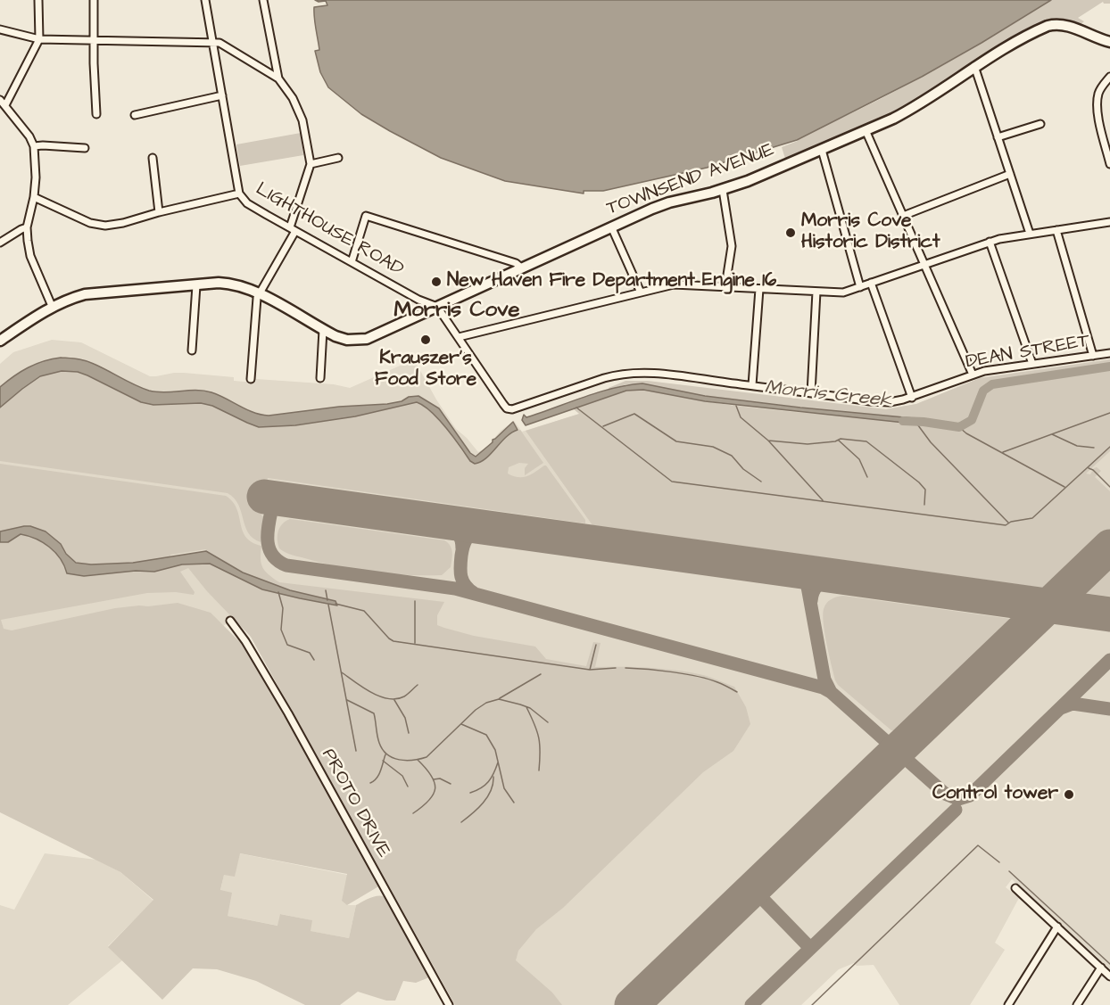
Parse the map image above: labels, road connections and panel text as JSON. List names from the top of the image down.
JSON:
{
  "streets": {
    "main road": ["TOWNSEND AVENUE"],
    "street": ["LIGHTHOUSE ROAD", "DEAN STREET", "PROTO DRIVE"]
  },
  "crossings": [
    ["TOWNSEND AVENUE", "LIGHTHOUSE ROAD"]
  ],
  "districts": ["Morris Cove"],
  "water": ["Morris Creek"],
  "places": [
    "Morris Cove Historic District",
    "New Haven Fire Department Engine 16",
    "Krauszer's Food Store",
    "Control tower"
  ]
}
